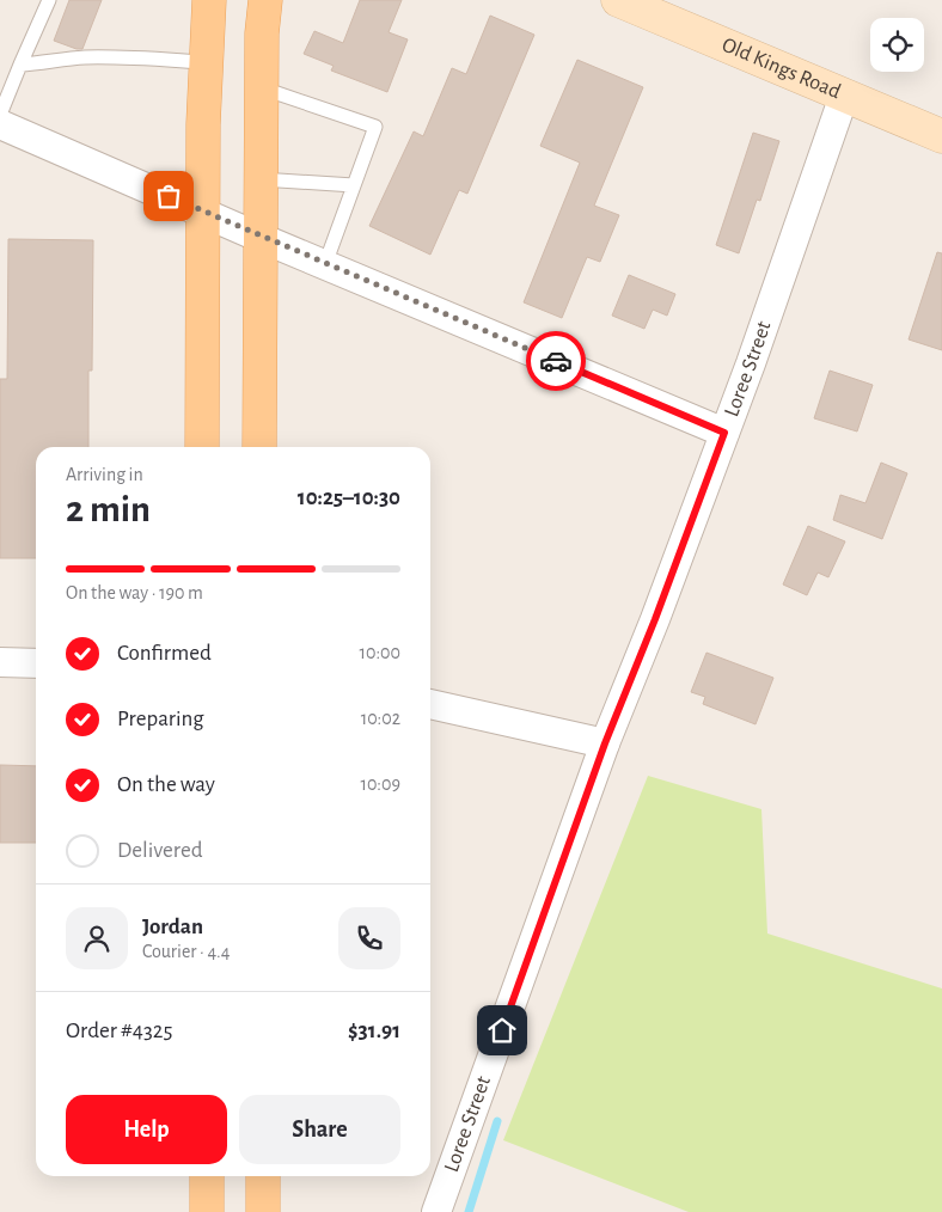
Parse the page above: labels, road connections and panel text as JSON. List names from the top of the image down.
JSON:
{
  "streets": {
    "street": ["Old Kings Road", "Loree Street"]
  },
  "crossings": [
    ["Old Kings Road", "Loree Street"]
  ],
  "page": {
    "heading": ["2 min", "Arriving in", "10:25–10:30"],
    "panel": [
      "Jordan",
      "Courier · 4.4",
      "Order #4325",
      "$31.91"
    ],
    "bar": "On the way · 190 m",
    "list": [
      ["Confirmed", "10:00"],
      ["Preparing", "10:02"],
      ["On the way", "10:09"],
      "Delivered"
    ],
    "buttons": ["Help", "Share"]
  }
}
